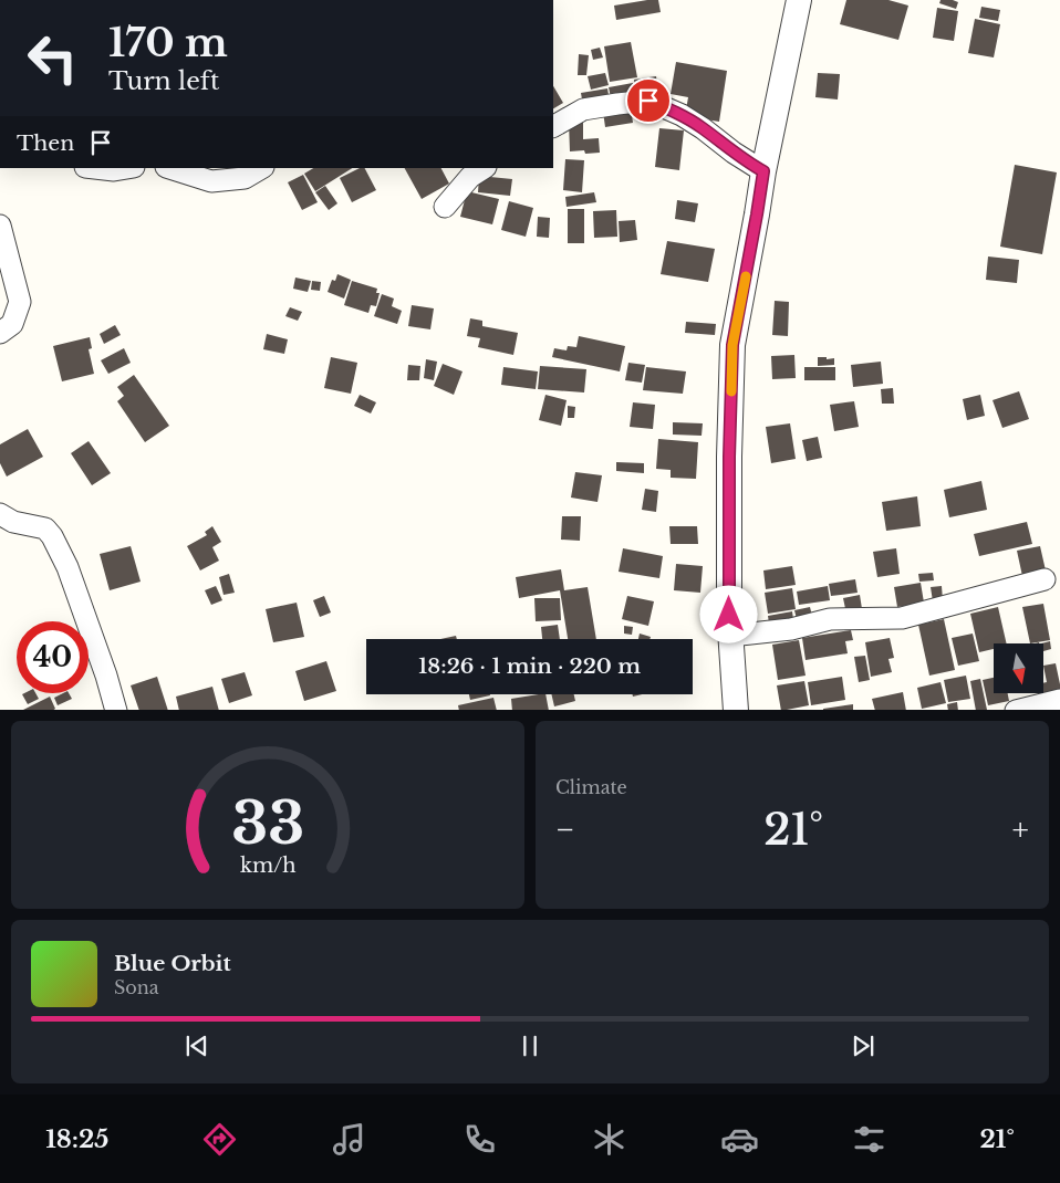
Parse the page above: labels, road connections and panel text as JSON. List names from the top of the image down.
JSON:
{
  "north": "bottom",
  "page": {
    "turn": ["170 m", "Turn left"],
    "then": "Then",
    "limit": "40",
    "trip": "18:26 · 1 min · 220 m",
    "tile": "Climate",
    "heat": ["−", "21°", "+"],
    "song": ["Blue Orbit", "Sona"],
    "tabs": ["18:25", "21°"],
    "gauge": ["33", "km/h"]
  }
}
